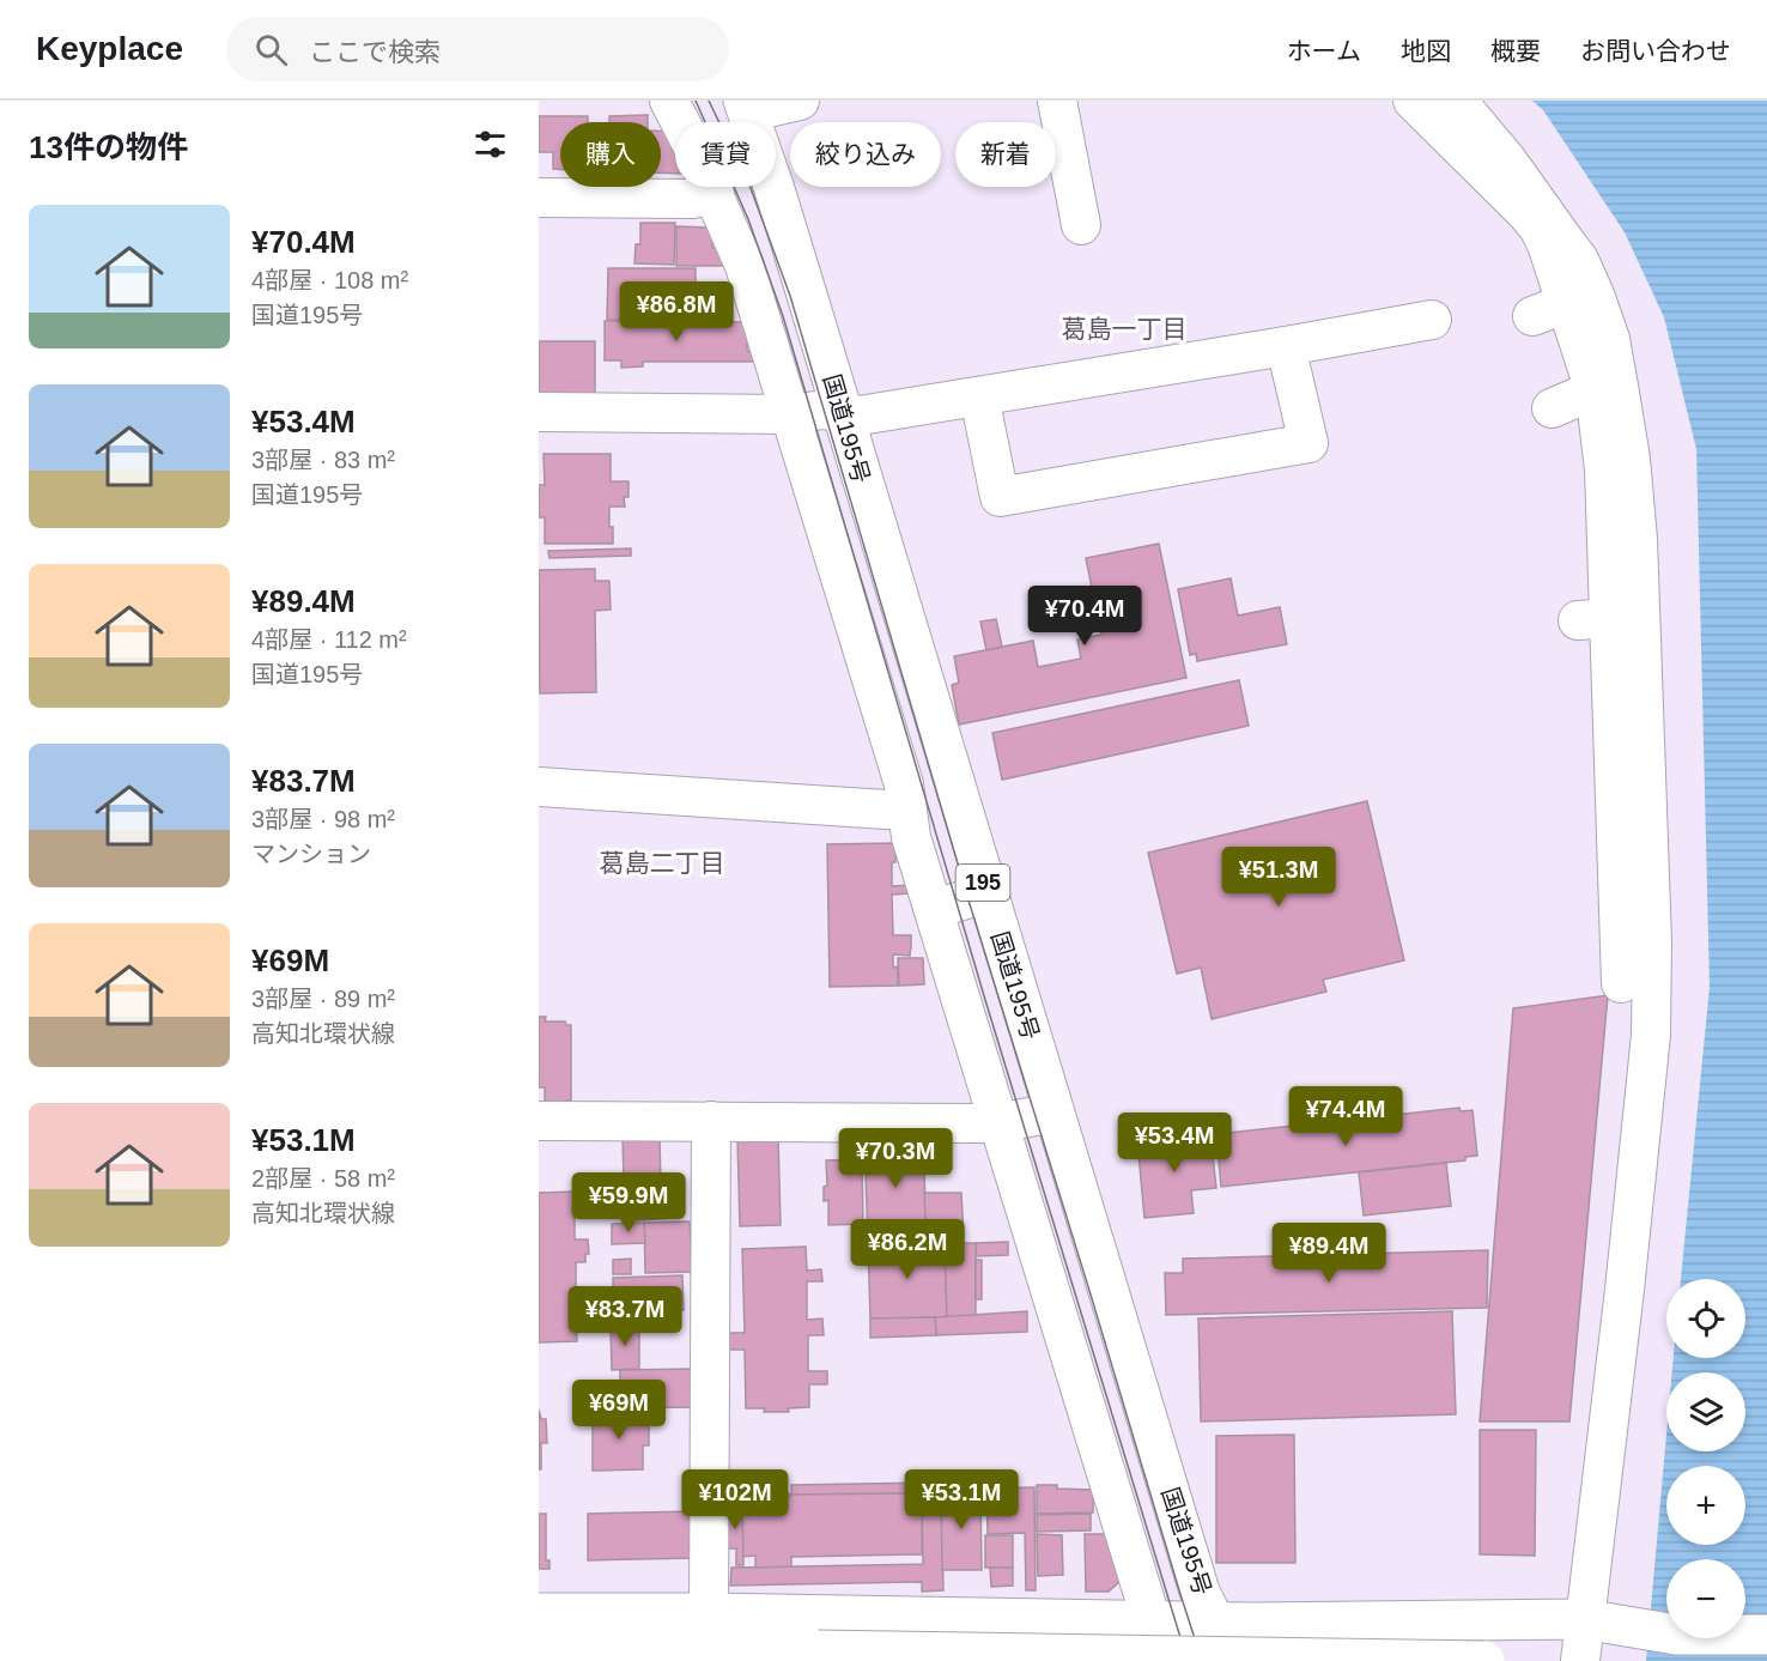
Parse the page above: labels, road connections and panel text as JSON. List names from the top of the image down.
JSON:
{
  "streets": {
    "main road": ["国道195号", "195"]
  },
  "districts": ["葛島一丁目", "葛島二丁目"],
  "page": {
    "header": "Keyplace",
    "search": "ここで検索",
    "nav": [
      "ホーム",
      "地図",
      "概要",
      "お問い合わせ"
    ],
    "heading": "13件の物件",
    "chip": [
      "購入",
      "賃貸",
      "絞り込み",
      "新着"
    ],
    "list": [
      {
        "name": "¥70.4M",
        "note": "4部屋 · 108 m² · 国道195号"
      },
      {
        "name": "¥53.4M",
        "note": "3部屋 · 83 m² · 国道195号"
      },
      {
        "name": "¥89.4M",
        "note": "4部屋 · 112 m² · 国道195号"
      },
      {
        "name": "¥83.7M",
        "note": "3部屋 · 98 m² · マンション"
      },
      {
        "name": "¥69M",
        "note": "3部屋 · 89 m² · 高知北環状線"
      },
      {
        "name": "¥53.1M",
        "note": "2部屋 · 58 m² · 高知北環状線"
      }
    ],
    "price": [
      "¥86.8M",
      "¥70.4M",
      "¥51.3M",
      "¥74.4M",
      "¥53.4M",
      "¥70.3M",
      "¥59.9M",
      "¥86.2M",
      "¥89.4M",
      "¥83.7M",
      "¥69M",
      "¥102M",
      "¥53.1M"
    ],
    "map_buttons": ["+", "−"]
  }
}
